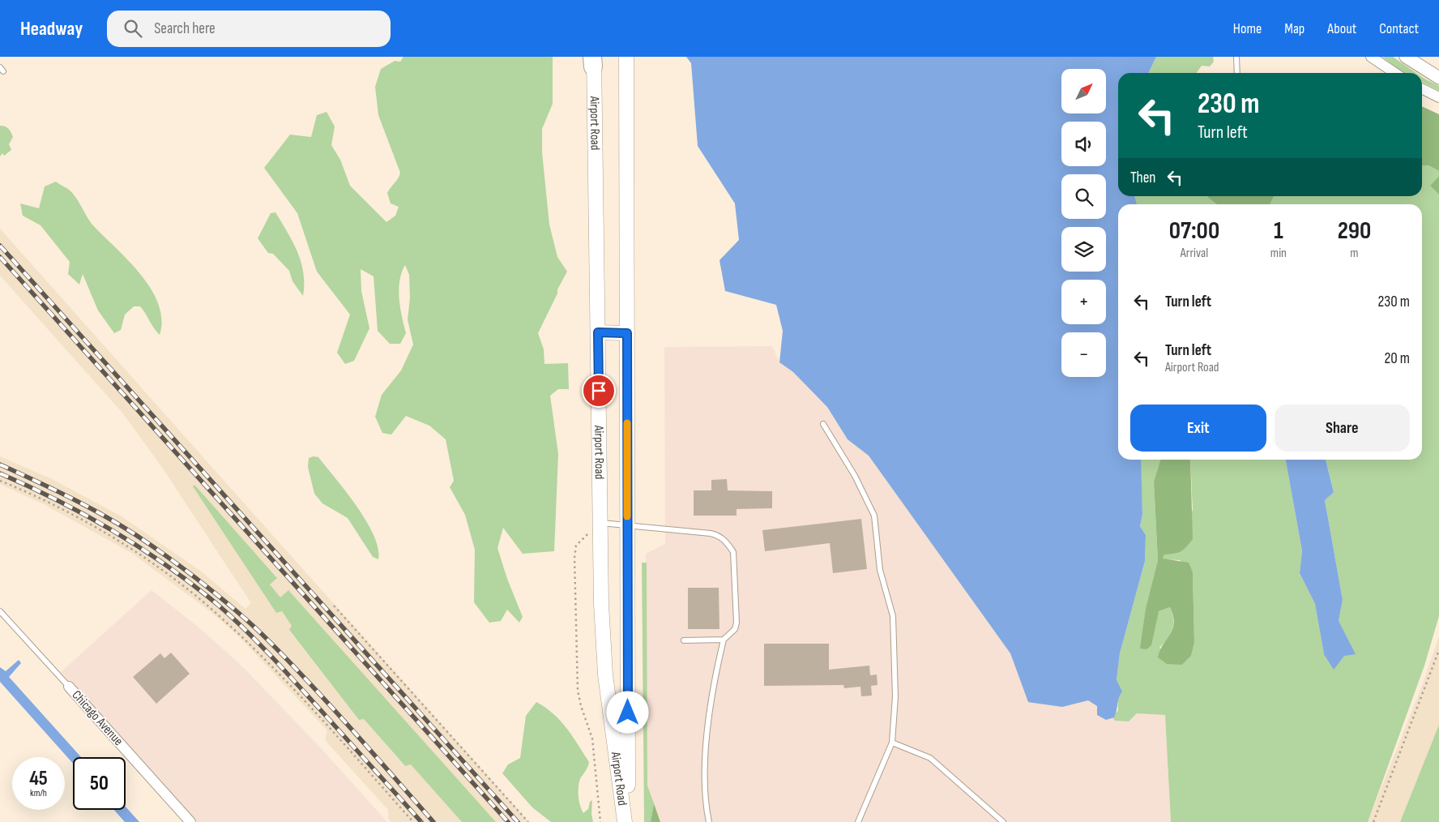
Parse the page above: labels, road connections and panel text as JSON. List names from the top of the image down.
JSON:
{
  "streets": {
    "main road": ["Airport Road"],
    "street": ["Chicago Avenue"]
  },
  "north": "top right",
  "page": {
    "header": "Headway",
    "search": "Search here",
    "nav": [
      "Home",
      "Map",
      "About",
      "Contact"
    ],
    "map_buttons": ["+", "−"],
    "turn": ["230 m", "Turn left"],
    "then": "Then",
    "eta": [
      "07:00",
      "Arrival",
      "1",
      "min",
      "290",
      "m"
    ],
    "list": [
      {
        "name": "Turn left",
        "value": "230 m"
      },
      {
        "name": "Turn left",
        "note": "Airport Road",
        "value": "20 m"
      }
    ],
    "buttons": ["Exit", "Share"],
    "speed": "45 km/h",
    "limit": "50"
  }
}
